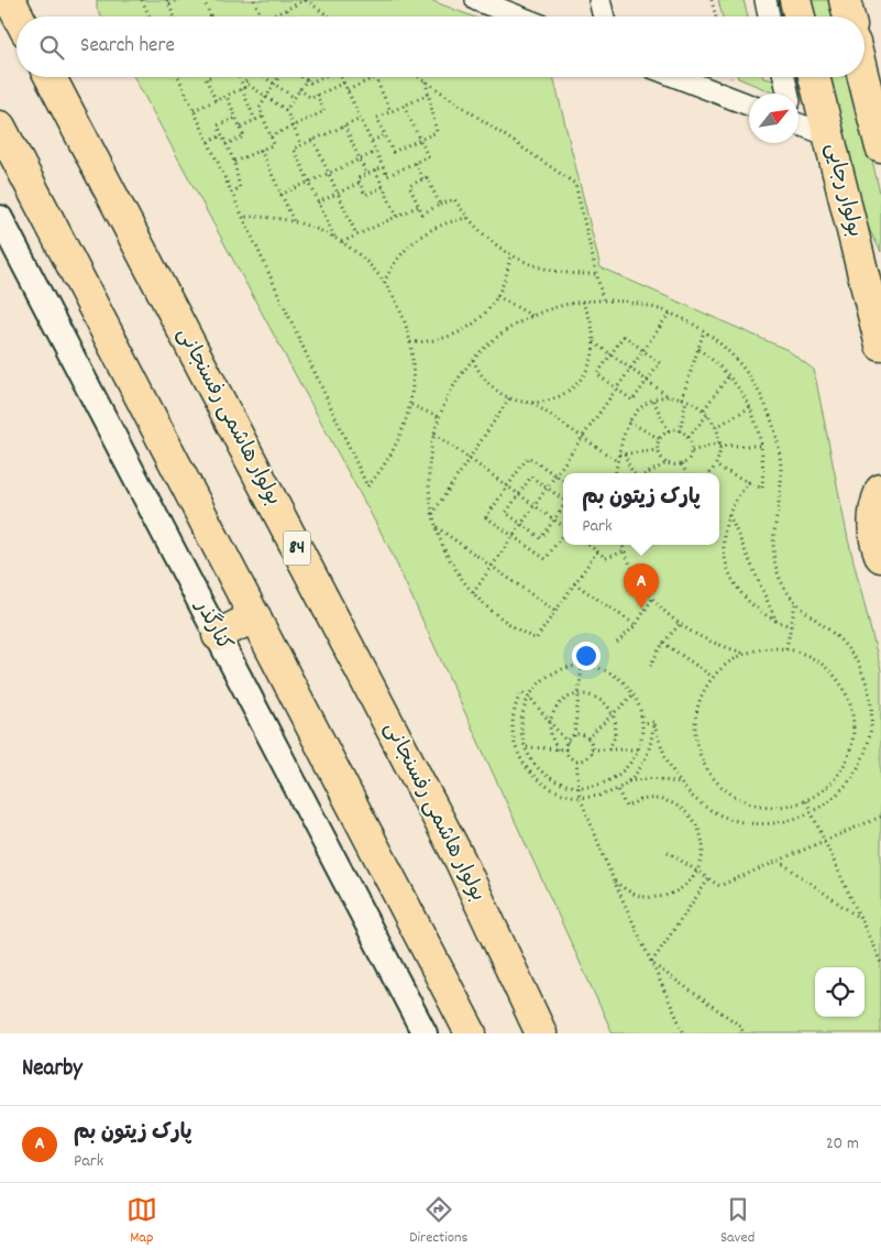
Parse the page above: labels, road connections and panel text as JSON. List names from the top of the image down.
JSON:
{
  "streets": {
    "main road": ["بولوار رجایی", "بولوار هاشمی رفسنجانی", "84"],
    "street": ["کنارگذر"]
  },
  "north": "top right",
  "page": {
    "search": "Search here",
    "popup": ["پارک زیتون بم", "Park"],
    "pins": "A",
    "heading": "Nearby",
    "list": [
      {
        "mark": "A",
        "name": "پارک زیتون بم",
        "note": "Park",
        "value": "20 m"
      }
    ],
    "nav": ["Map", "Directions", "Saved"]
  }
}
